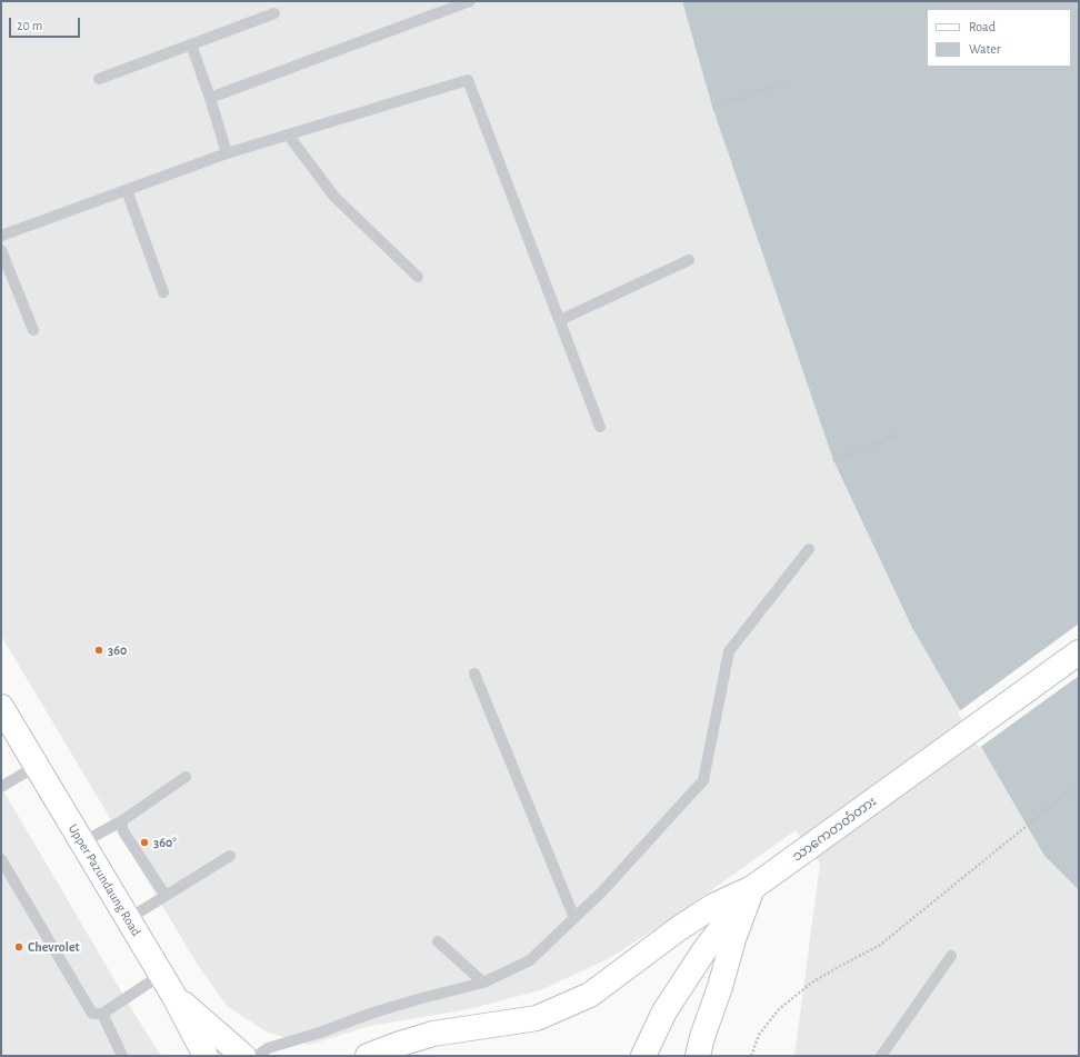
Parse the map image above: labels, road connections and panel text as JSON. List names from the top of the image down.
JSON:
{
  "streets": {
    "main road": ["သာကေတတံတား", "Upper Pazundaung Road"]
  },
  "places": ["360", "360°", "Chevrolet"],
  "legend": ["Road", "Water"],
  "scale_bar": "20 m"
}
